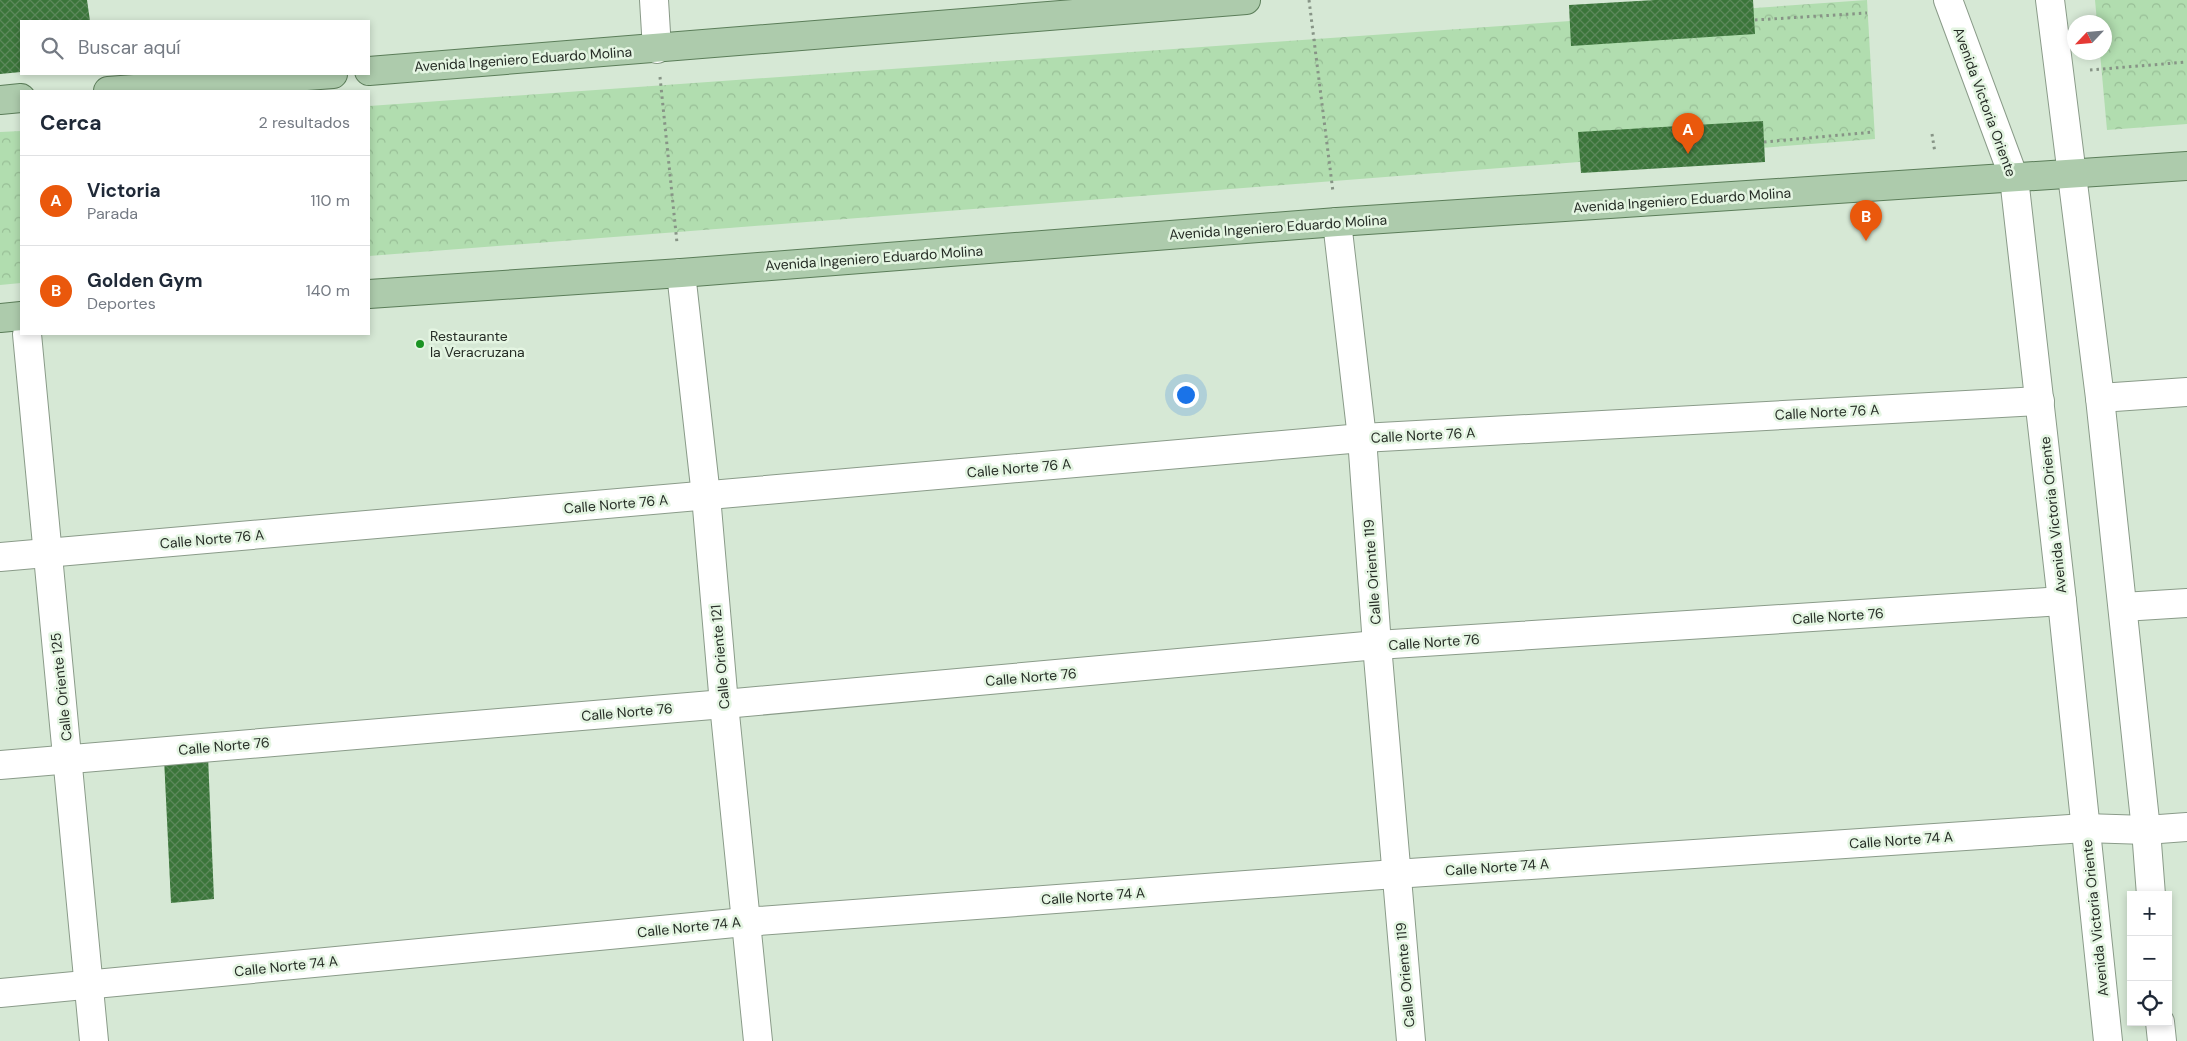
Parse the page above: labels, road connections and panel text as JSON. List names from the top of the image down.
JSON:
{
  "streets": {
    "main road": ["Avenida Ingeniero Eduardo Molina"],
    "street": [
      "Avenida Victoria Oriente",
      "Calle Norte 76 A",
      "Calle Oriente 119",
      "Calle Norte 76",
      "Calle Oriente 121",
      "Calle Oriente 125",
      "Calle Norte 74 A"
    ]
  },
  "crossings": [
    ["Avenida Ingeniero Eduardo Molina", "Avenida Victoria Oriente"],
    ["Avenida Ingeniero Eduardo Molina", "Calle Oriente 119"],
    ["Avenida Ingeniero Eduardo Molina", "Calle Oriente 121"],
    ["Avenida Victoria Oriente", "Calle Norte 76 A"],
    ["Avenida Victoria Oriente", "Calle Norte 76"],
    ["Avenida Victoria Oriente", "Calle Norte 74 A"],
    ["Calle Norte 76 A", "Calle Oriente 119"],
    ["Calle Norte 76 A", "Calle Oriente 121"],
    ["Calle Norte 76 A", "Calle Oriente 125"],
    ["Calle Oriente 119", "Calle Norte 76"],
    ["Calle Oriente 119", "Calle Norte 74 A"],
    ["Calle Norte 76", "Calle Oriente 121"],
    ["Calle Norte 76", "Calle Oriente 125"],
    ["Calle Oriente 121", "Calle Norte 74 A"],
    ["Calle Oriente 125", "Calle Norte 74 A"]
  ],
  "places": ["Restaurante la Veracruzana"],
  "north": "bottom left",
  "page": {
    "search": "Buscar aquí",
    "heading": ["Cerca", "2 resultados"],
    "pins": ["A", "B"],
    "list": [
      {
        "mark": "A",
        "name": "Victoria",
        "note": "Parada",
        "value": "110 m"
      },
      {
        "mark": "B",
        "name": "Golden Gym",
        "note": "Deportes",
        "value": "140 m"
      }
    ],
    "map_buttons": ["+", "−"]
  }
}
